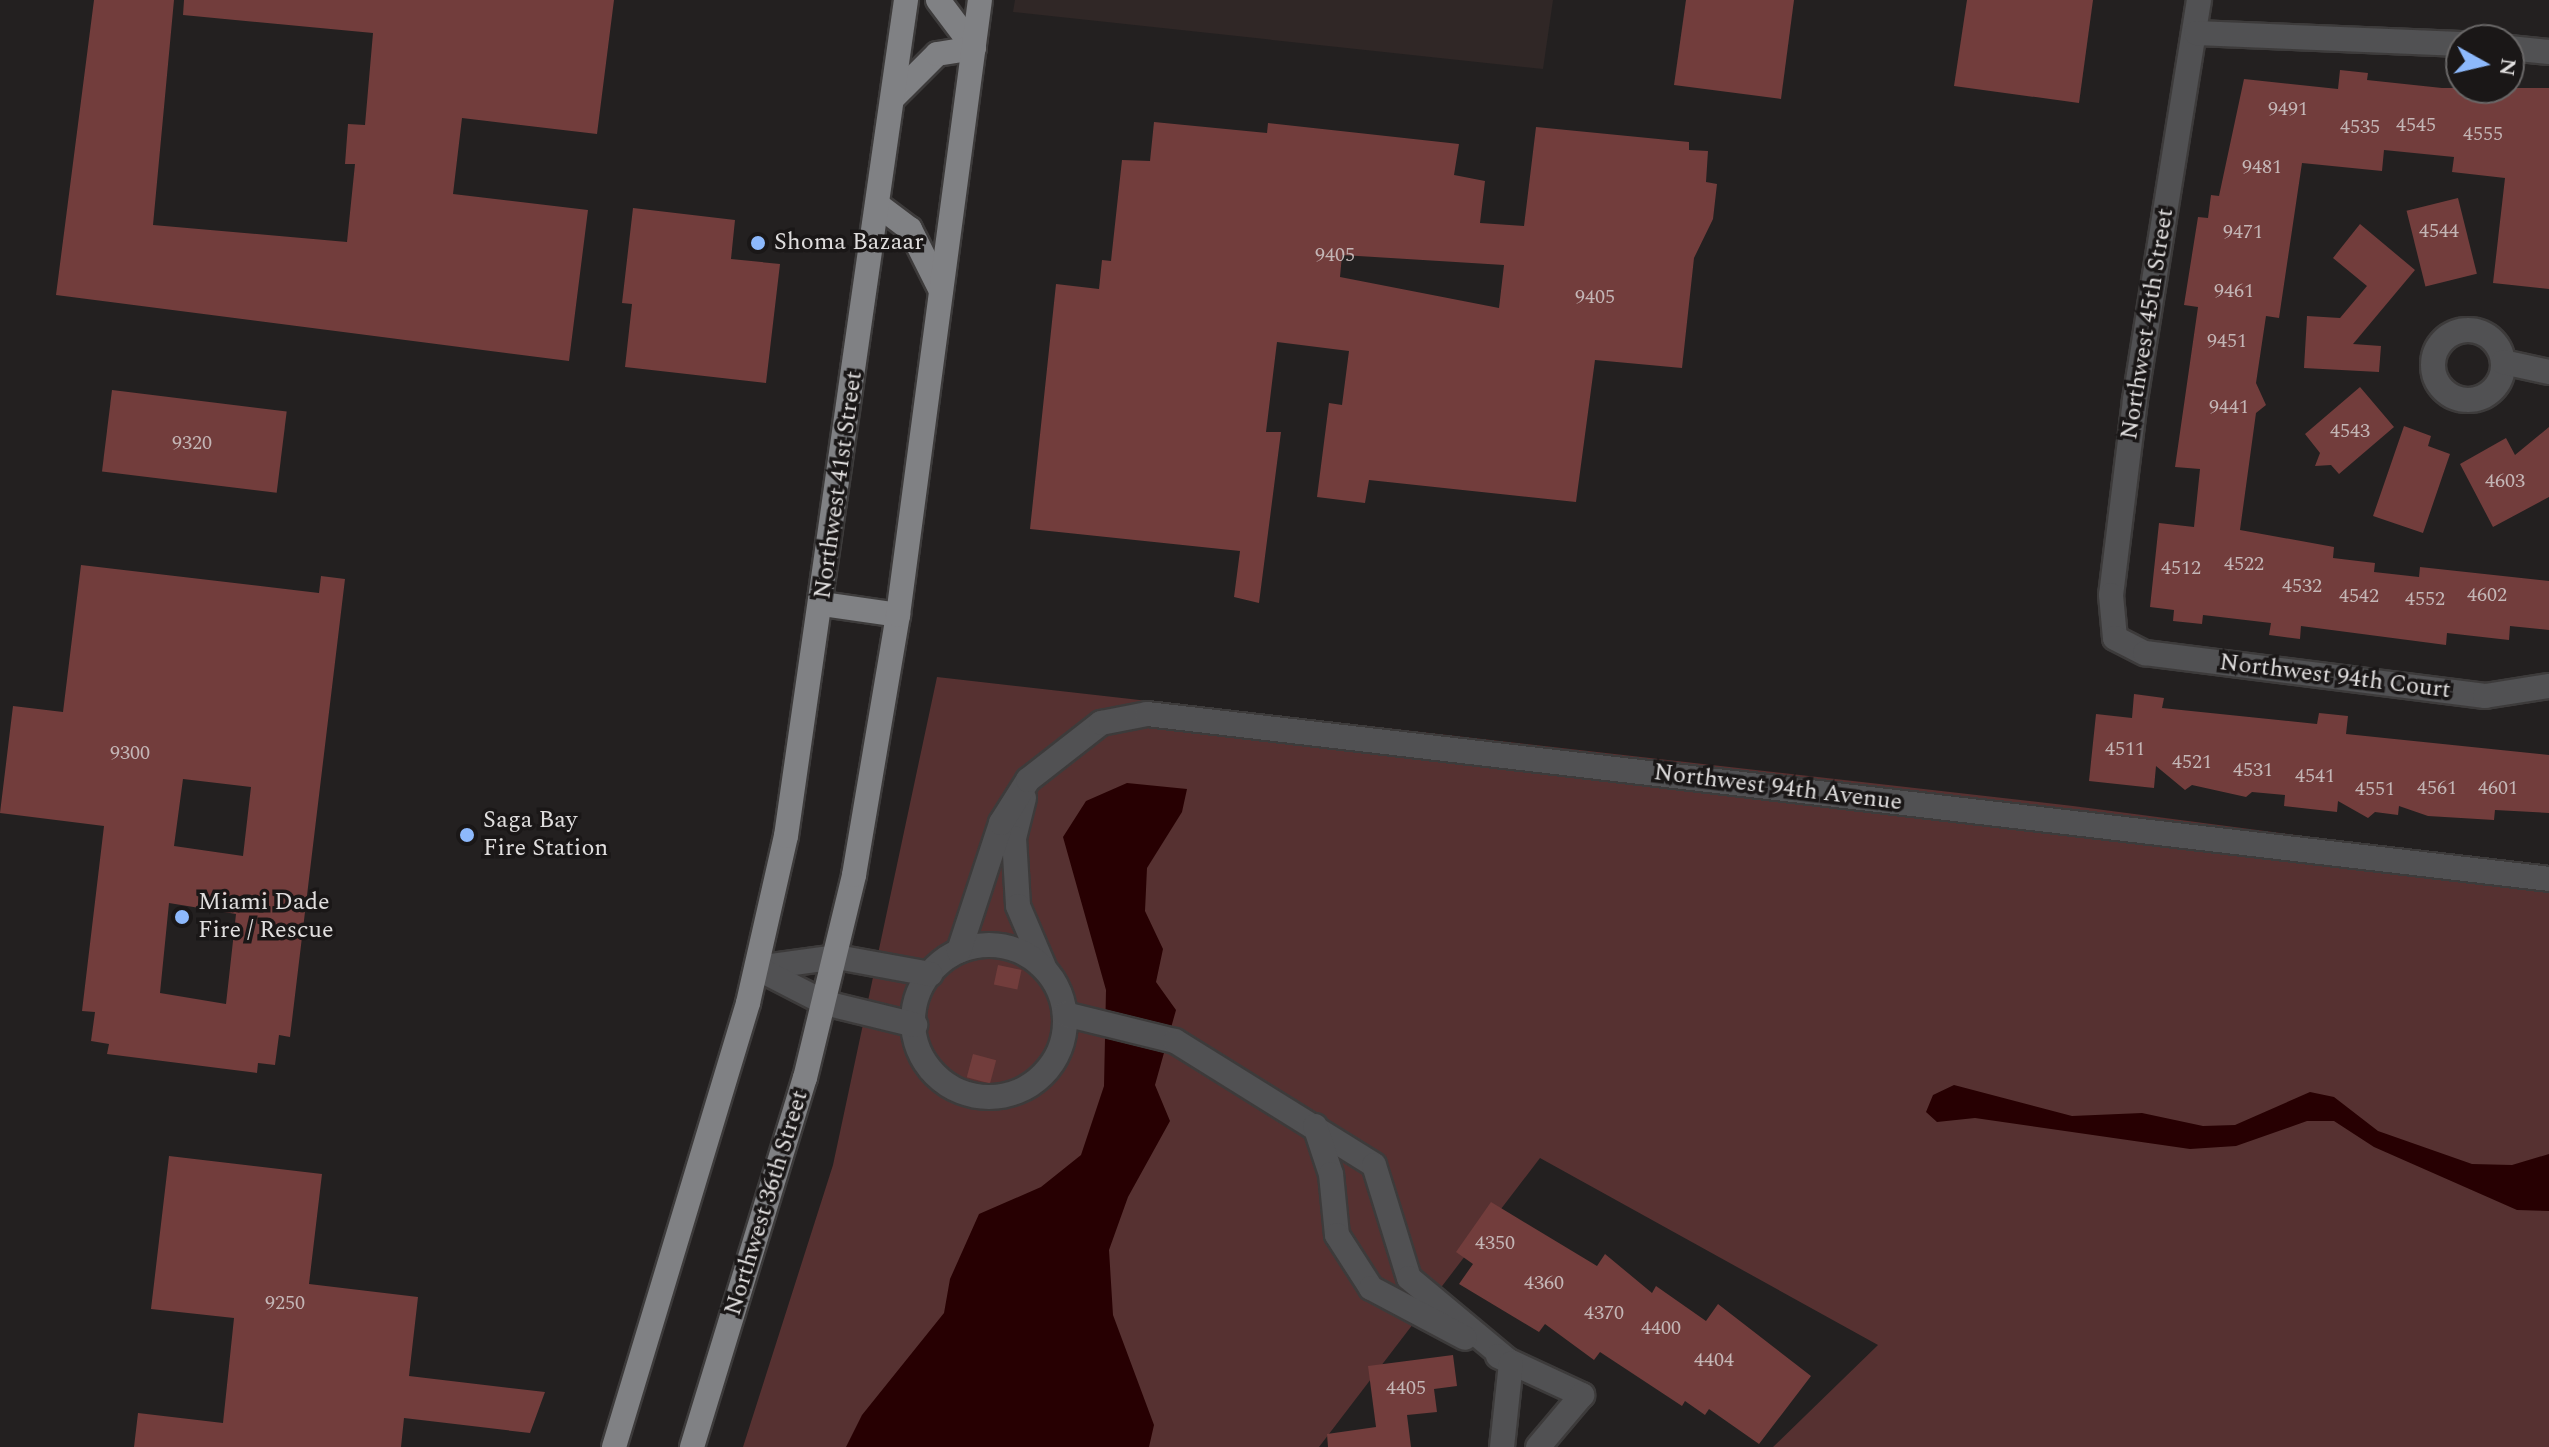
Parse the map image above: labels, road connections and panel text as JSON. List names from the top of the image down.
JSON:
{
  "streets": {
    "main road": ["Northwest 41st Street", "Northwest 36th Street"],
    "street": ["Northwest 45th Street", "Northwest 94th Court", "Northwest 94th Avenue"]
  },
  "crossings": [
    ["Northwest 45th Street", "Northwest 94th Court"]
  ],
  "places": ["Shoma Bazaar", "Saga Bay Fire Station", "Miami Dade Fire / Rescue"],
  "house_numbers": [
    "9491",
    "4545",
    "4535",
    "4555",
    "9481",
    "4544",
    "9471",
    "9405",
    "9461",
    "9405",
    "9451",
    "9441",
    "4543",
    "9320",
    "4603",
    "4522",
    "4512",
    "4532",
    "4602",
    "4542",
    "4552",
    "4511",
    "9300",
    "4521",
    "4531",
    "4541",
    "4561",
    "4601",
    "4551",
    "4350",
    "4360",
    "9250",
    "4370",
    "4400",
    "4404",
    "4405"
  ],
  "north": "right"
}
